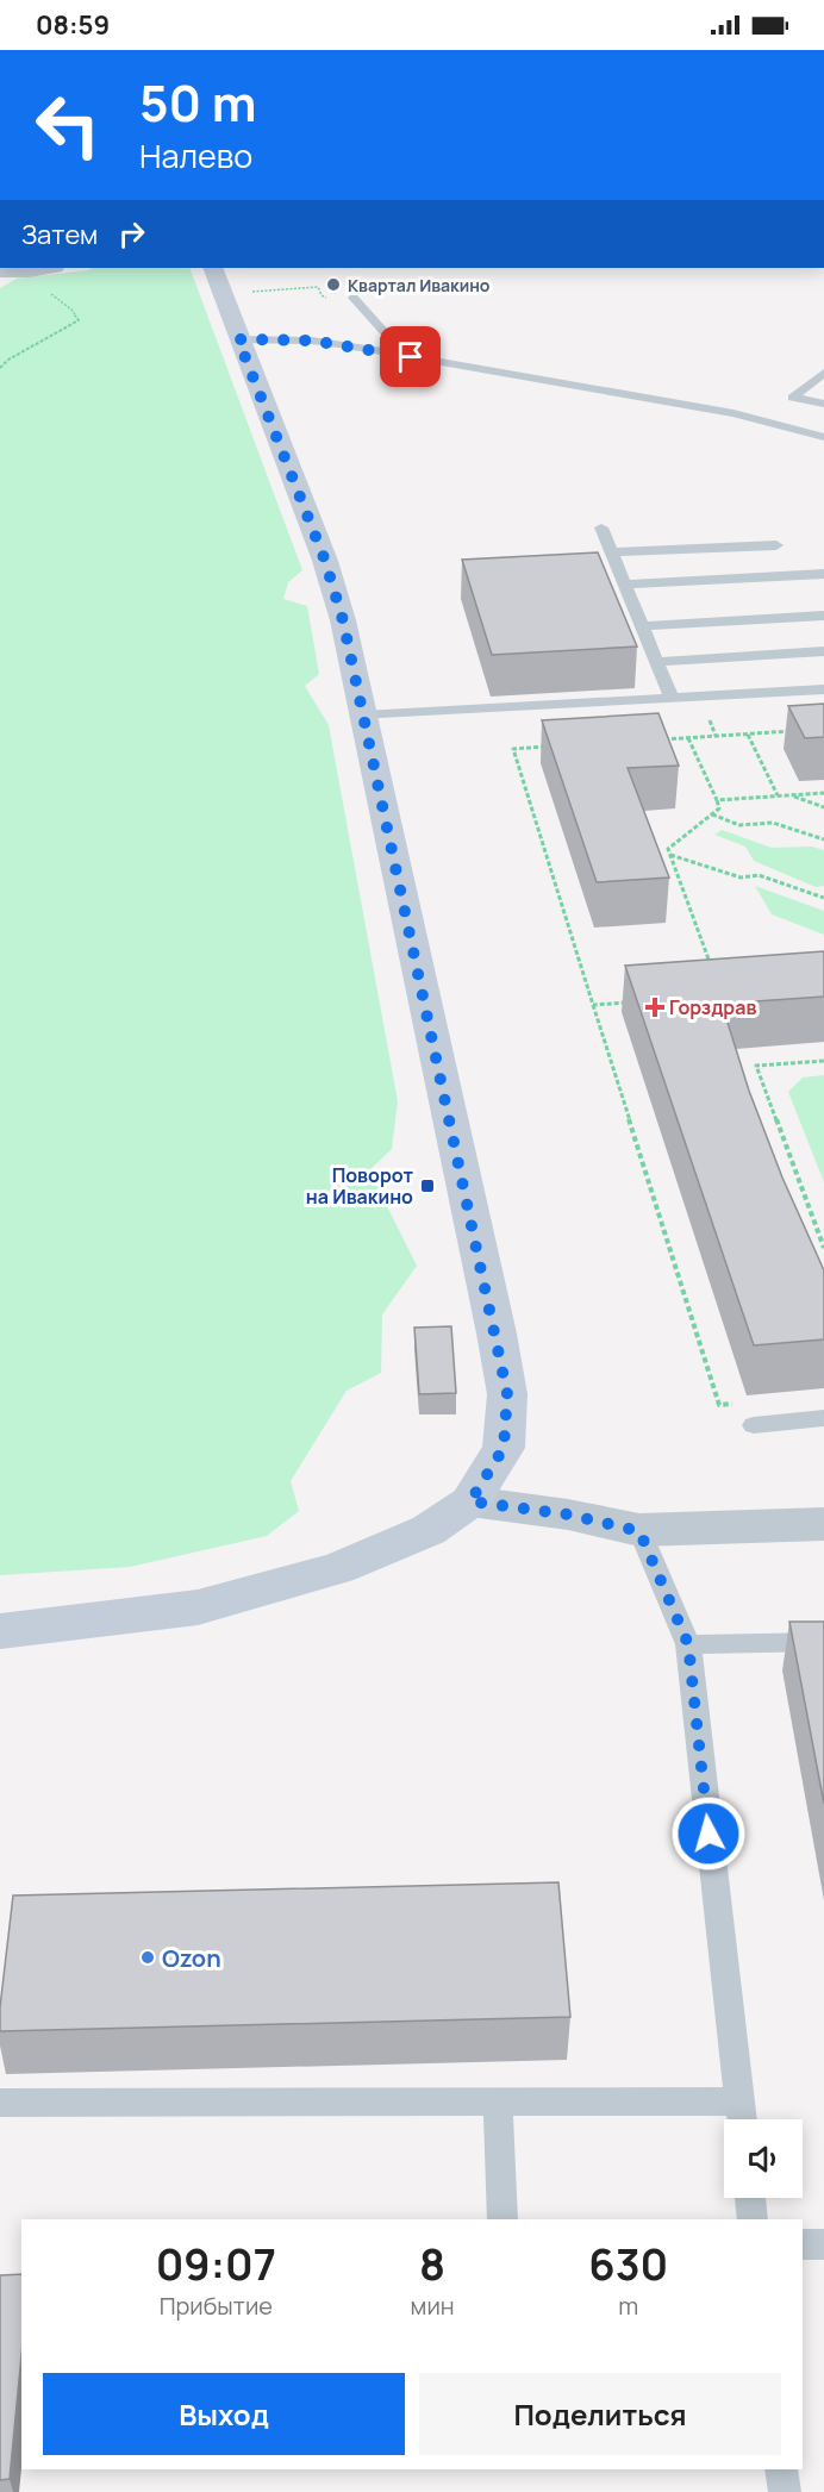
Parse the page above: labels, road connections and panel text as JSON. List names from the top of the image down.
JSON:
{
  "places": {
    "other": ["Квартал Ивакино", "Ozon"],
    "health": ["Горздрав"],
    "transit": ["Поворот на Ивакино"]
  },
  "page": {
    "status": "08:59",
    "turn": ["50 m", "Налево"],
    "then": "Затем",
    "eta": [
      "09:07",
      "Прибытие",
      "8",
      "мин",
      "630",
      "m"
    ],
    "buttons": ["Выход", "Поделиться"]
  }
}
